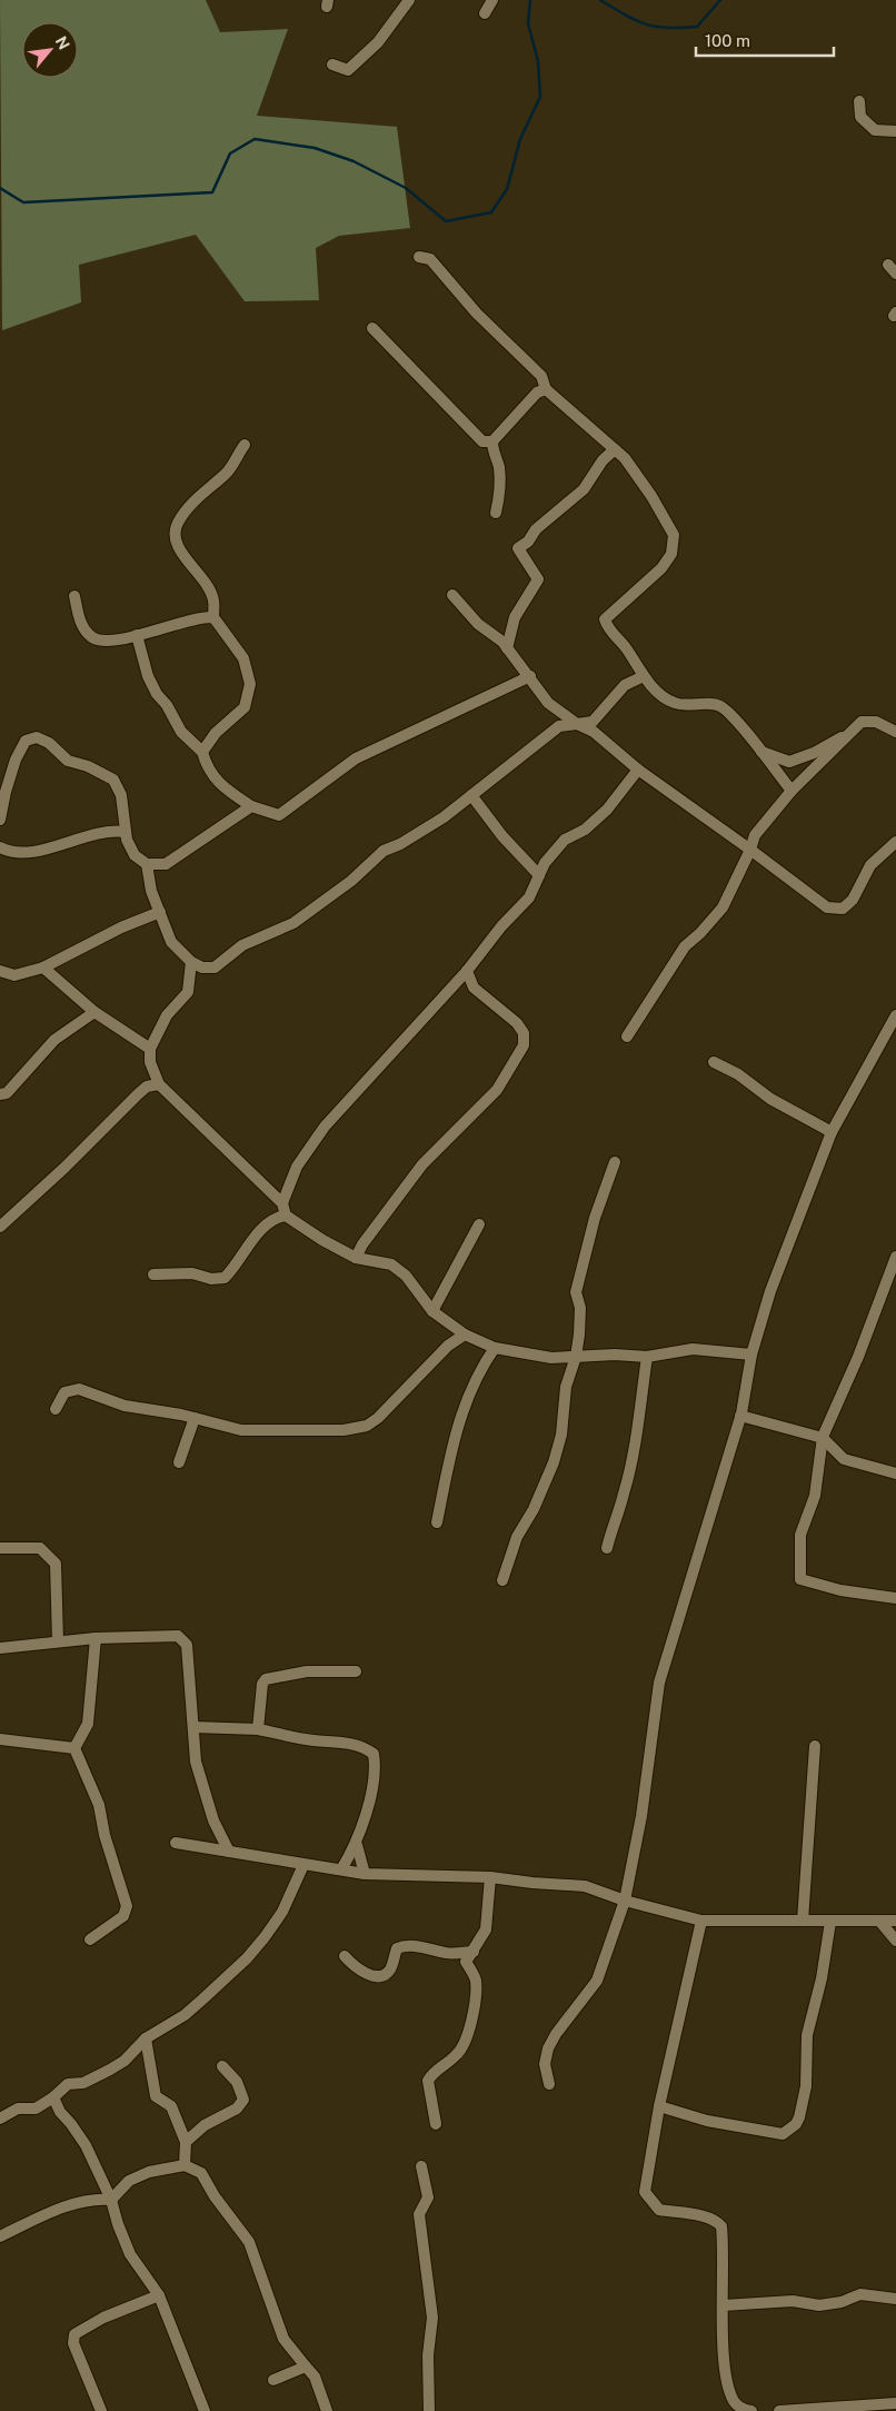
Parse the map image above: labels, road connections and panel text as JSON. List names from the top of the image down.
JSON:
{
  "scale_bar": "100 m",
  "north": "top right"
}
